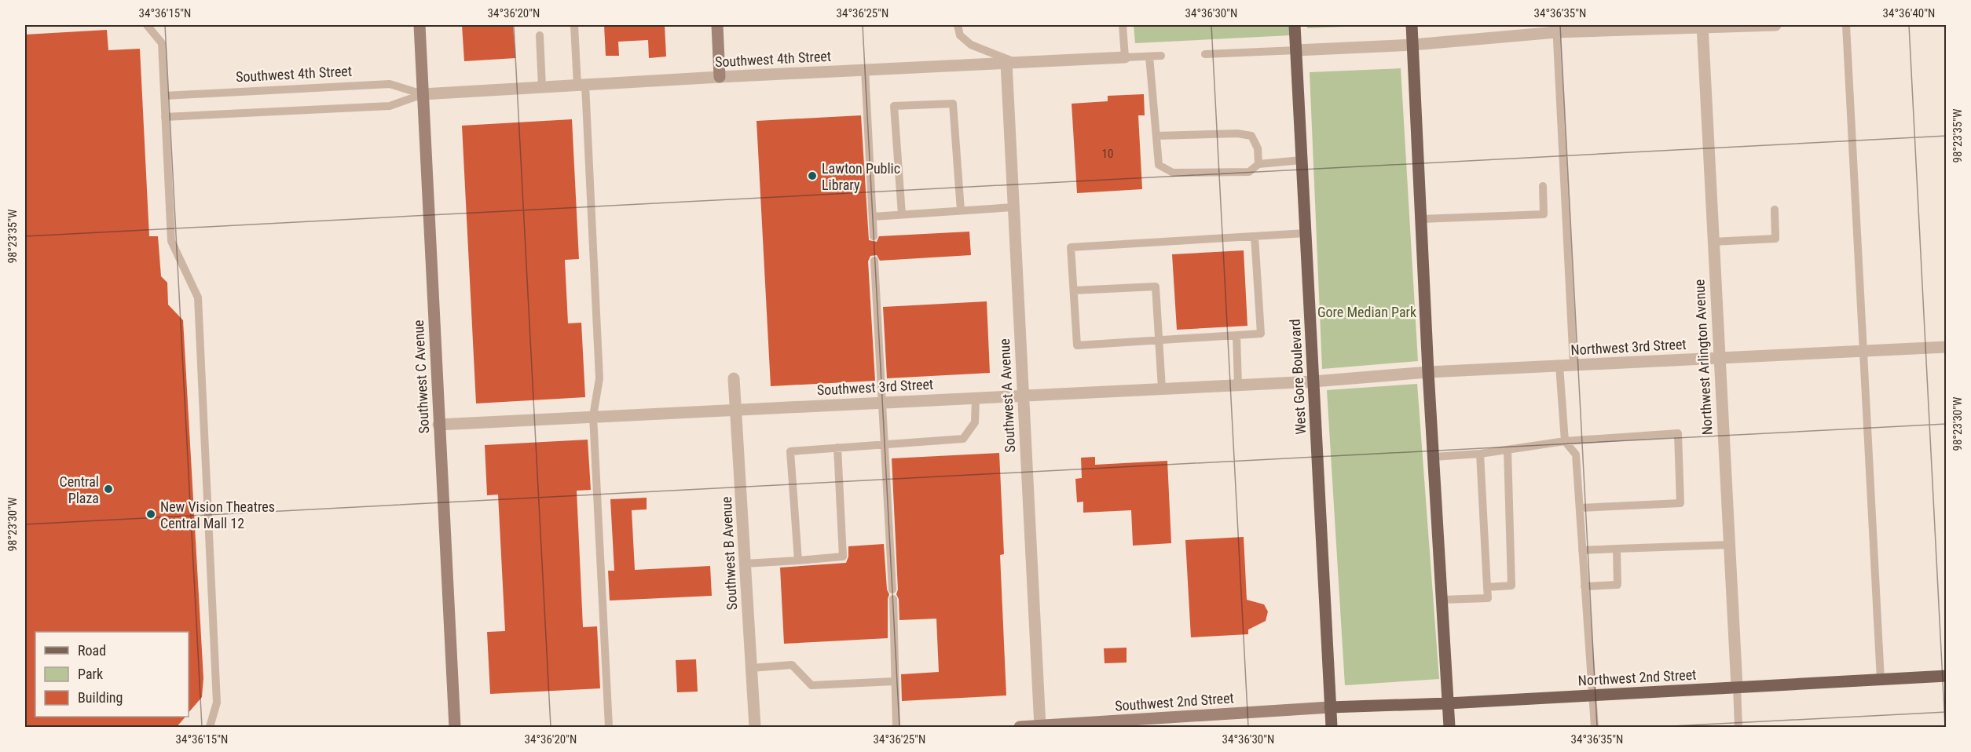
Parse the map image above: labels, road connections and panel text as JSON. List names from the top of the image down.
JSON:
{
  "streets": {
    "main road": ["West Gore Boulevard", "Northwest 2nd Street"],
    "street": [
      "Southwest 4th Street",
      "Northwest 3rd Street",
      "Northwest Arlington Avenue",
      "Southwest C Avenue",
      "Southwest 3rd Street",
      "Southwest A Avenue",
      "Southwest B Avenue",
      "Southwest 2nd Street"
    ]
  },
  "crossings": [
    ["Southwest 4th Street", "Southwest C Avenue"],
    ["Southwest 4th Street", "Southwest A Avenue"],
    ["Northwest 3rd Street", "Northwest Arlington Avenue"],
    ["Northwest 3rd Street", "West Gore Boulevard"],
    ["Northwest 3rd Street", "Southwest 3rd Street"],
    ["Northwest Arlington Avenue", "Northwest 2nd Street"],
    ["Southwest C Avenue", "Southwest 3rd Street"],
    ["West Gore Boulevard", "Southwest 3rd Street"],
    ["West Gore Boulevard", "Northwest 2nd Street"],
    ["West Gore Boulevard", "Southwest 2nd Street"],
    ["Southwest 3rd Street", "Southwest A Avenue"],
    ["Southwest 3rd Street", "Southwest B Avenue"],
    ["Southwest A Avenue", "Southwest 2nd Street"],
    ["Northwest 2nd Street", "Southwest 2nd Street"]
  ],
  "parks": ["Gore Median Park"],
  "places": ["Lawton Public Library", "Central Plaza", "New Vision Theatres Central Mall 12"],
  "house_numbers": ["10"],
  "legend": ["Road", "Park", "Building"],
  "coordinates": [
    "34°36'15\"N",
    "34°36'20\"N",
    "34°36'25\"N",
    "34°36'30\"N",
    "34°36'35\"N",
    "34°36'40\"N",
    "98°23'35\"W",
    "98°23'30\"W"
  ]
}
